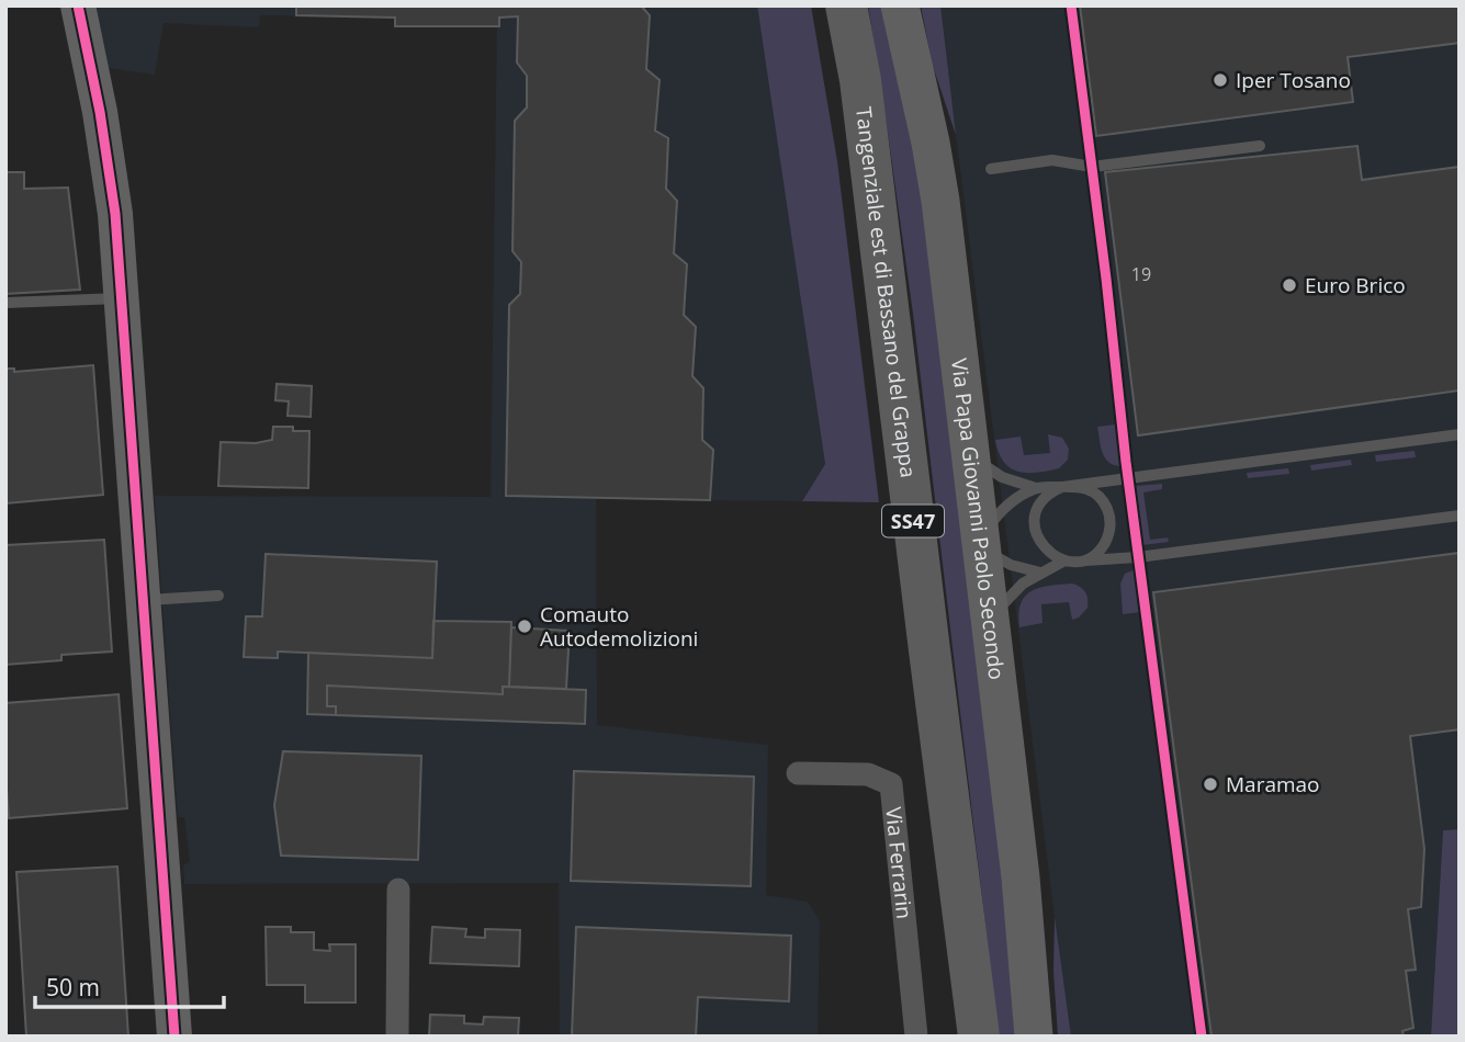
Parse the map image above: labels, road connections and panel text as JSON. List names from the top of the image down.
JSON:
{
  "streets": {
    "highway": ["Tangenziale est di Bassano del Grappa", "SS47"],
    "main road": ["Via Papa Giovanni Paolo Secondo"],
    "street": ["Via Ferrarin"]
  },
  "places": [
    "Iper Tosano",
    "Euro Brico",
    "Comauto Autodemolizioni",
    "Maramao"
  ],
  "house_numbers": ["19"],
  "scale_bar": "50 m"
}
